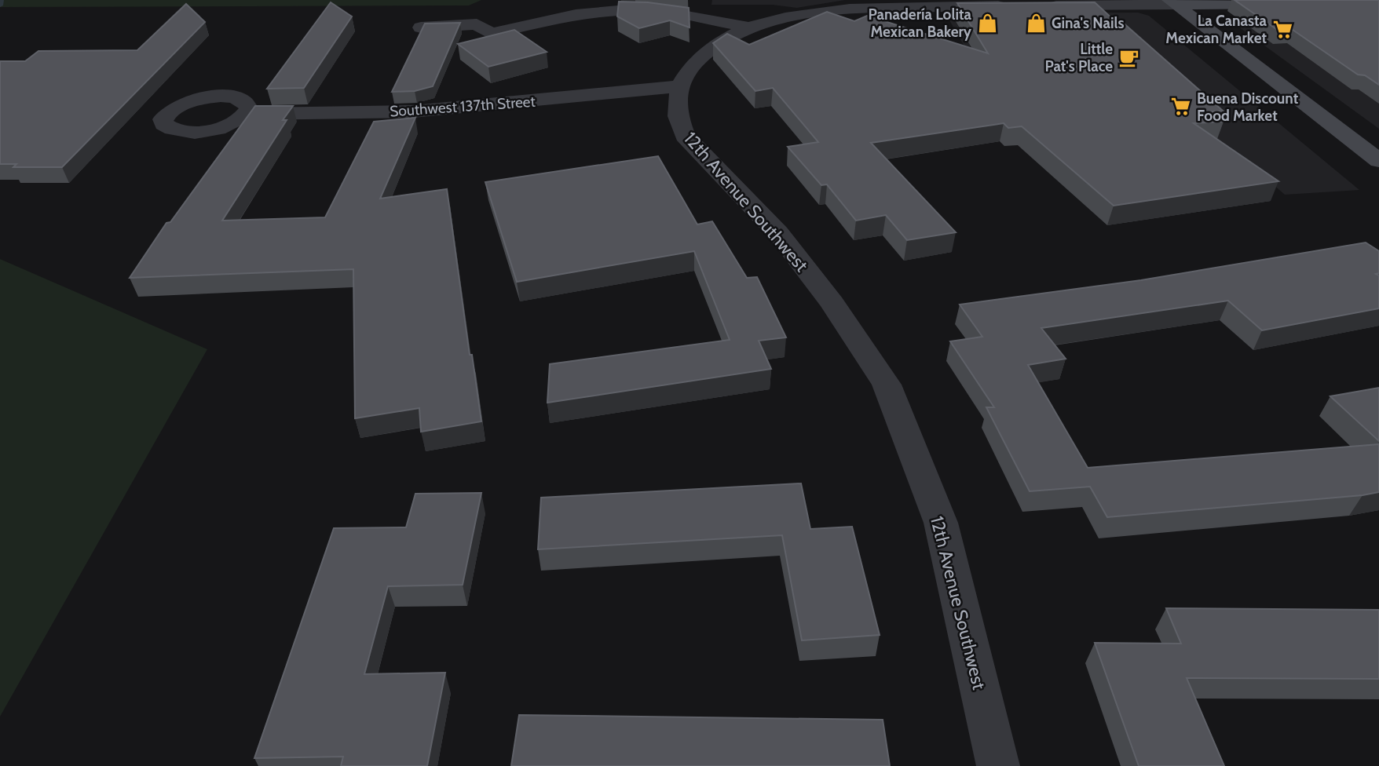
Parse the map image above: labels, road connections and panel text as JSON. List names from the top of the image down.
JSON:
{
  "streets": {
    "street": ["Southwest 137th Street", "12th Avenue Southwest"]
  },
  "crossings": [
    ["Southwest 137th Street", "12th Avenue Southwest"]
  ],
  "places": {
    "shop": ["Panadería Lolita Mexican Bakery", "Gina's Nails"],
    "supermarket": ["La Canasta Mexican Market", "Buena Discount Food Market"],
    "cafe": ["Little Pat's Place"]
  }
}
